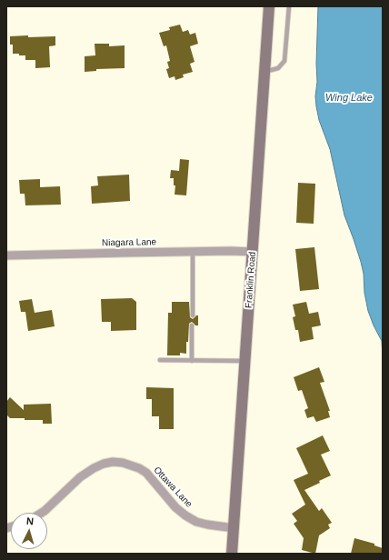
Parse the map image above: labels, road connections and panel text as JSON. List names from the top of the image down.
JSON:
{
  "streets": {
    "street": ["Niagara Lane", "Franklin Road", "Ottawa Lane"]
  },
  "crossings": [
    ["Niagara Lane", "Franklin Road"],
    ["Franklin Road", "Ottawa Lane"]
  ],
  "water": ["Wing Lake"],
  "north": "top"
}
